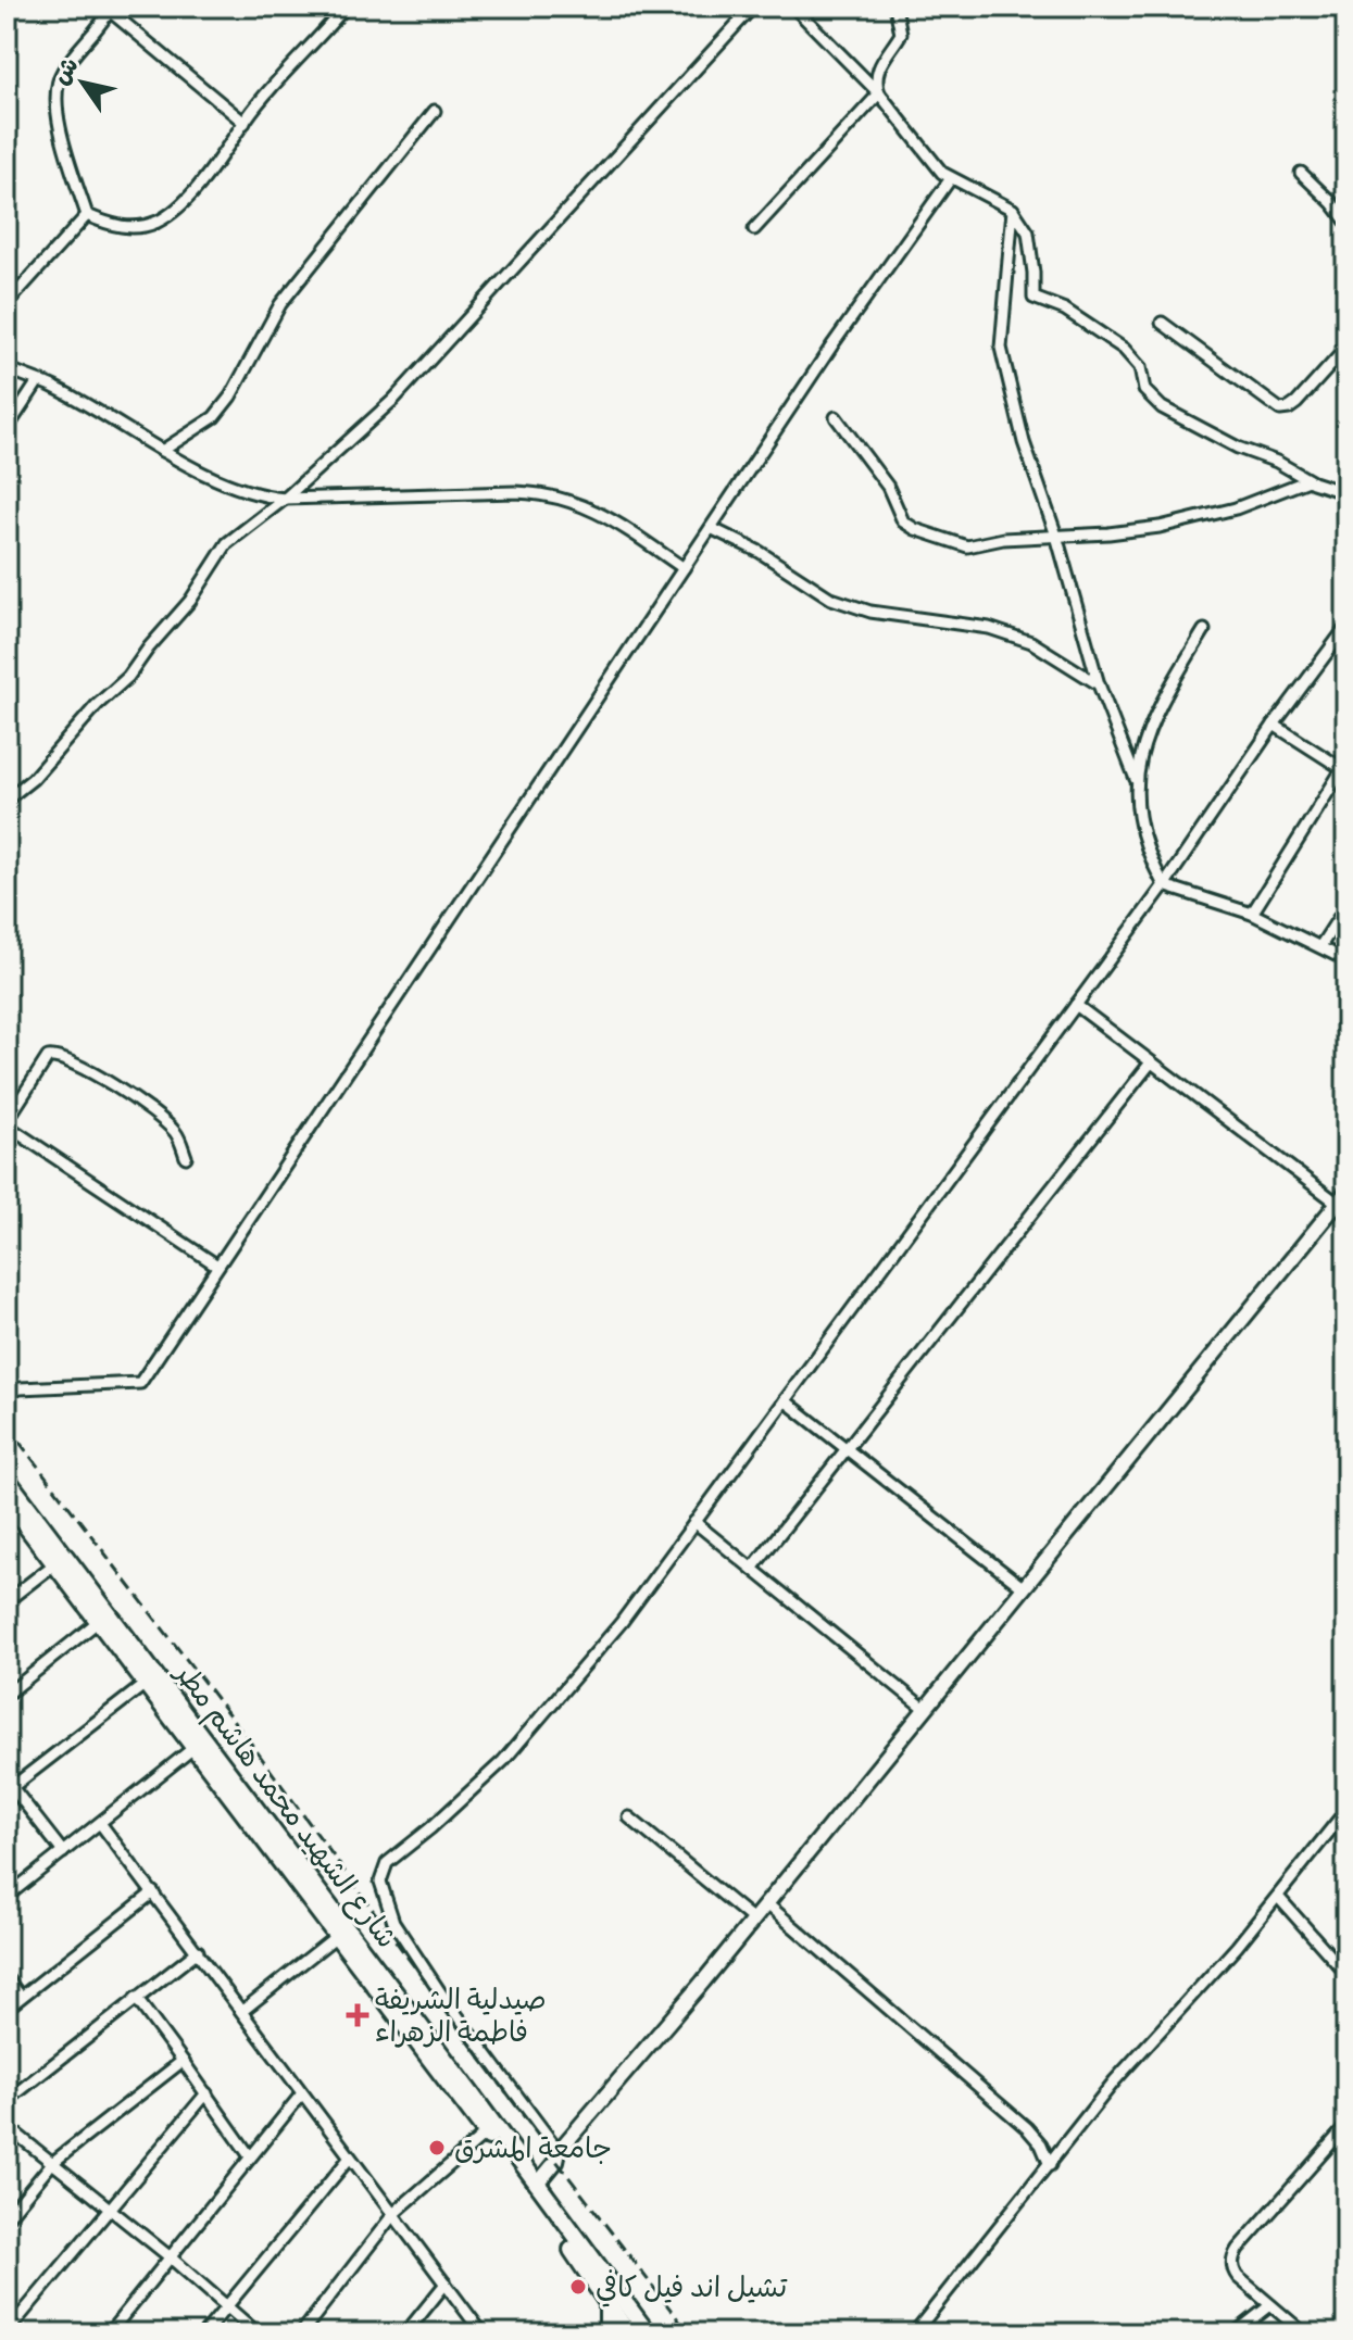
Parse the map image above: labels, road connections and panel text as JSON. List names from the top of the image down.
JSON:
{
  "streets": {
    "main road": ["شارع الشهيد محمد هاشم مطر"]
  },
  "places": {
    "health": ["صيدلية الشريفة فاطمة الزهراء"],
    "other": ["جامعة المشرق", "تشيل اند فيل كافي"]
  },
  "north": "top left"
}
